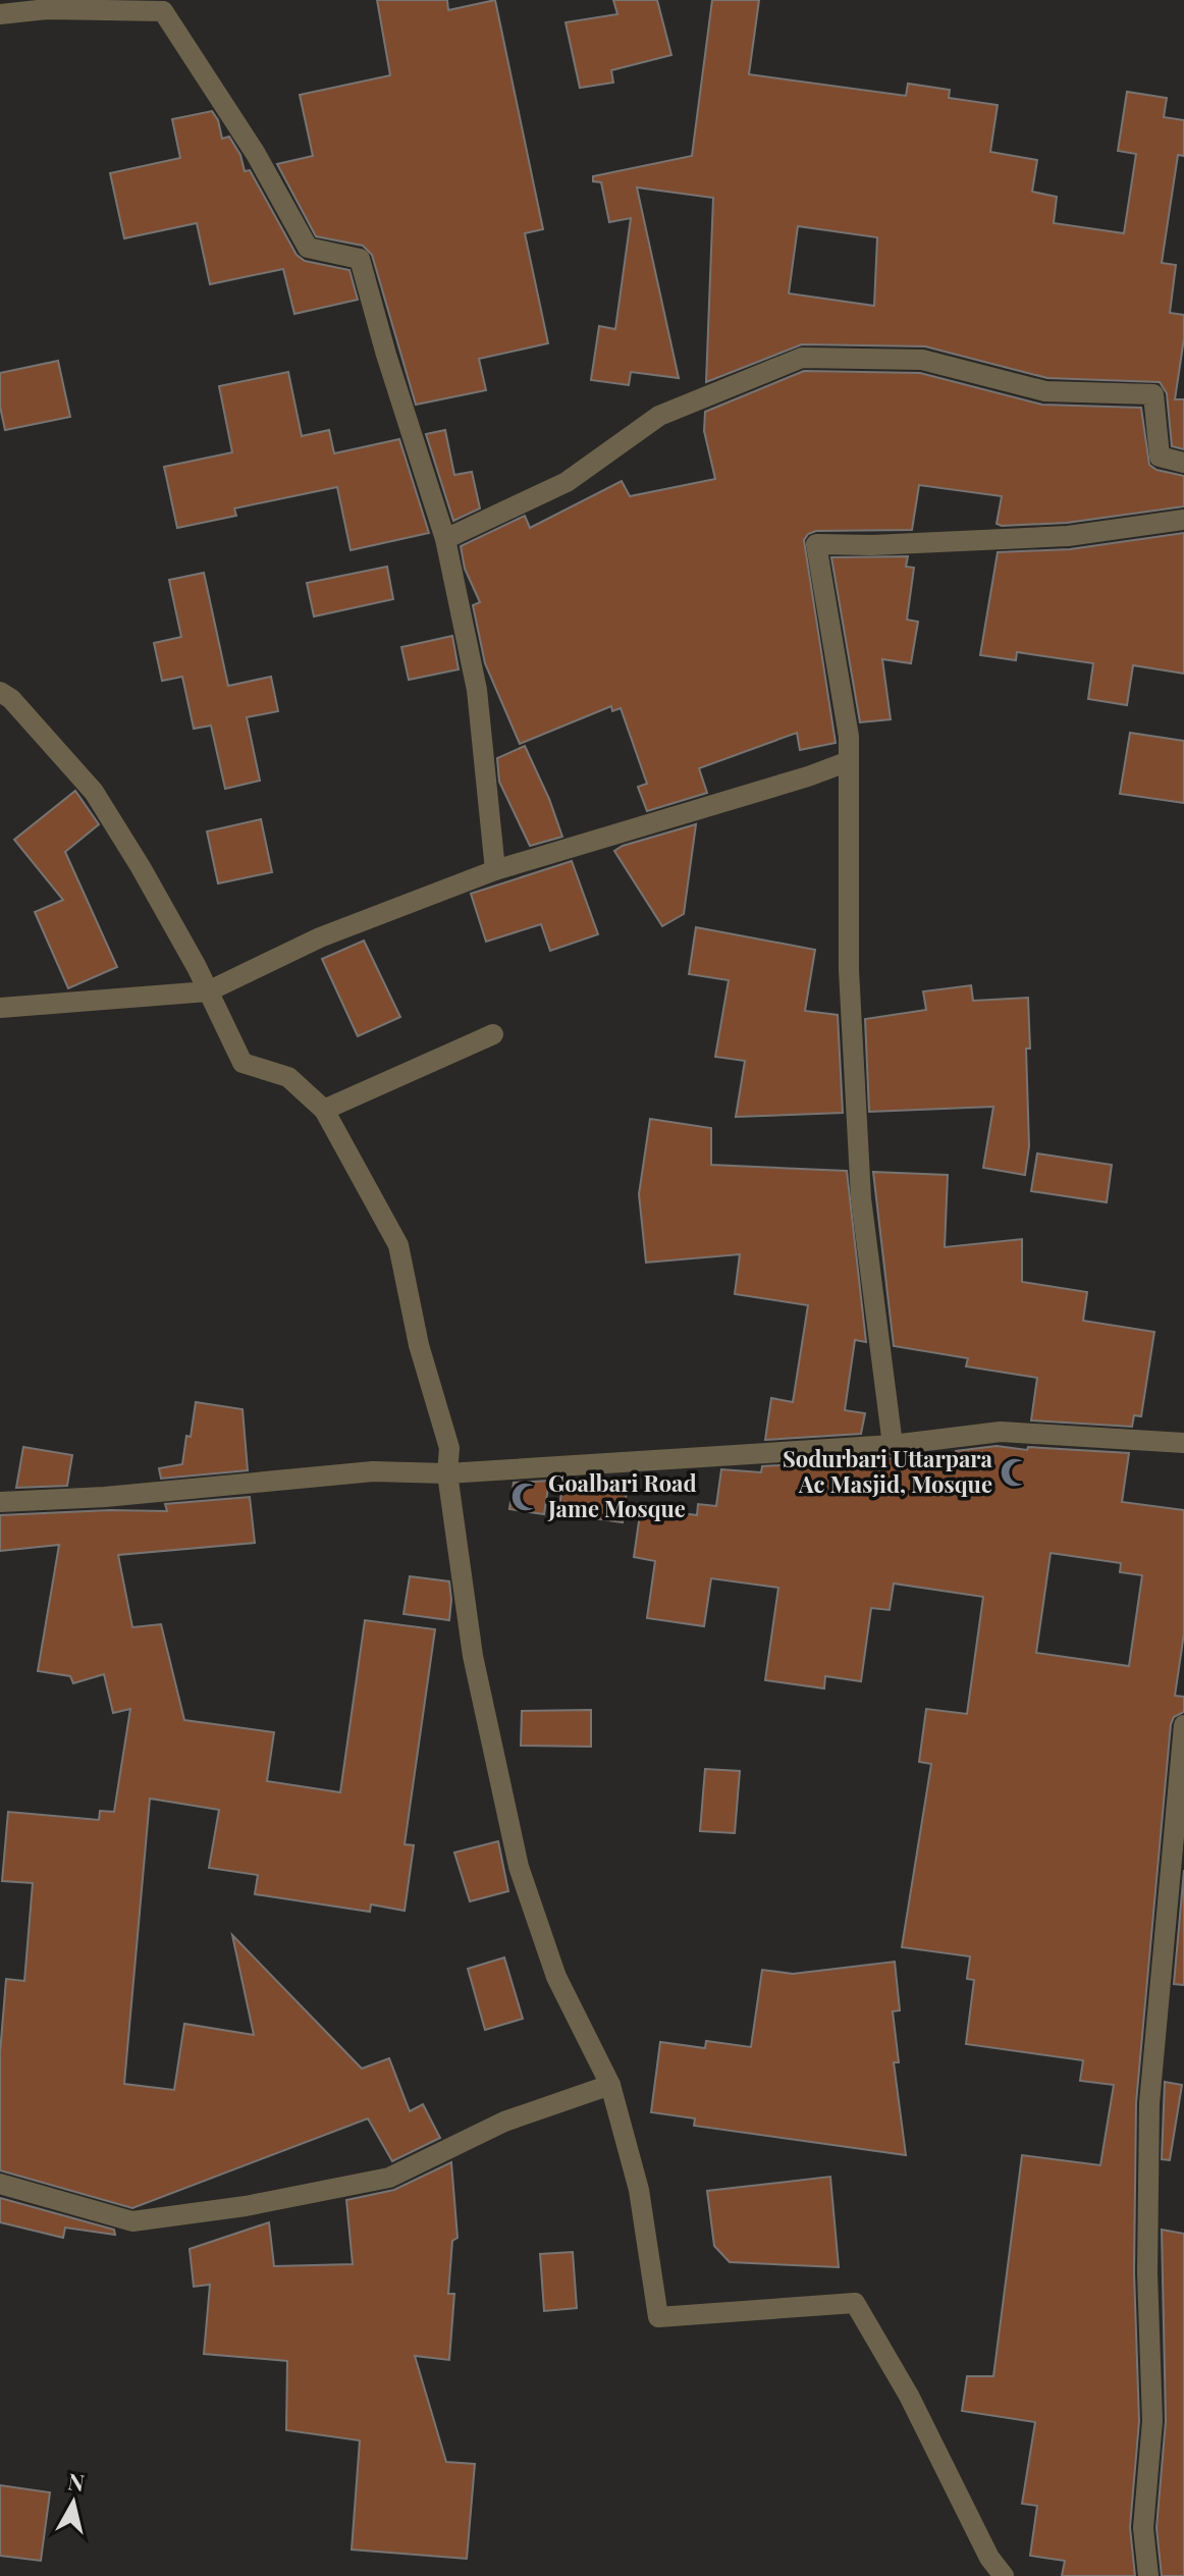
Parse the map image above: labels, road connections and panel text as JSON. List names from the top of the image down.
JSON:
{
  "places": {
    "mosque": ["Sodurbari Uttarpara Ac Masjid, Mosque", "Goalbari Road Jame Mosque"]
  },
  "north": "top"
}
